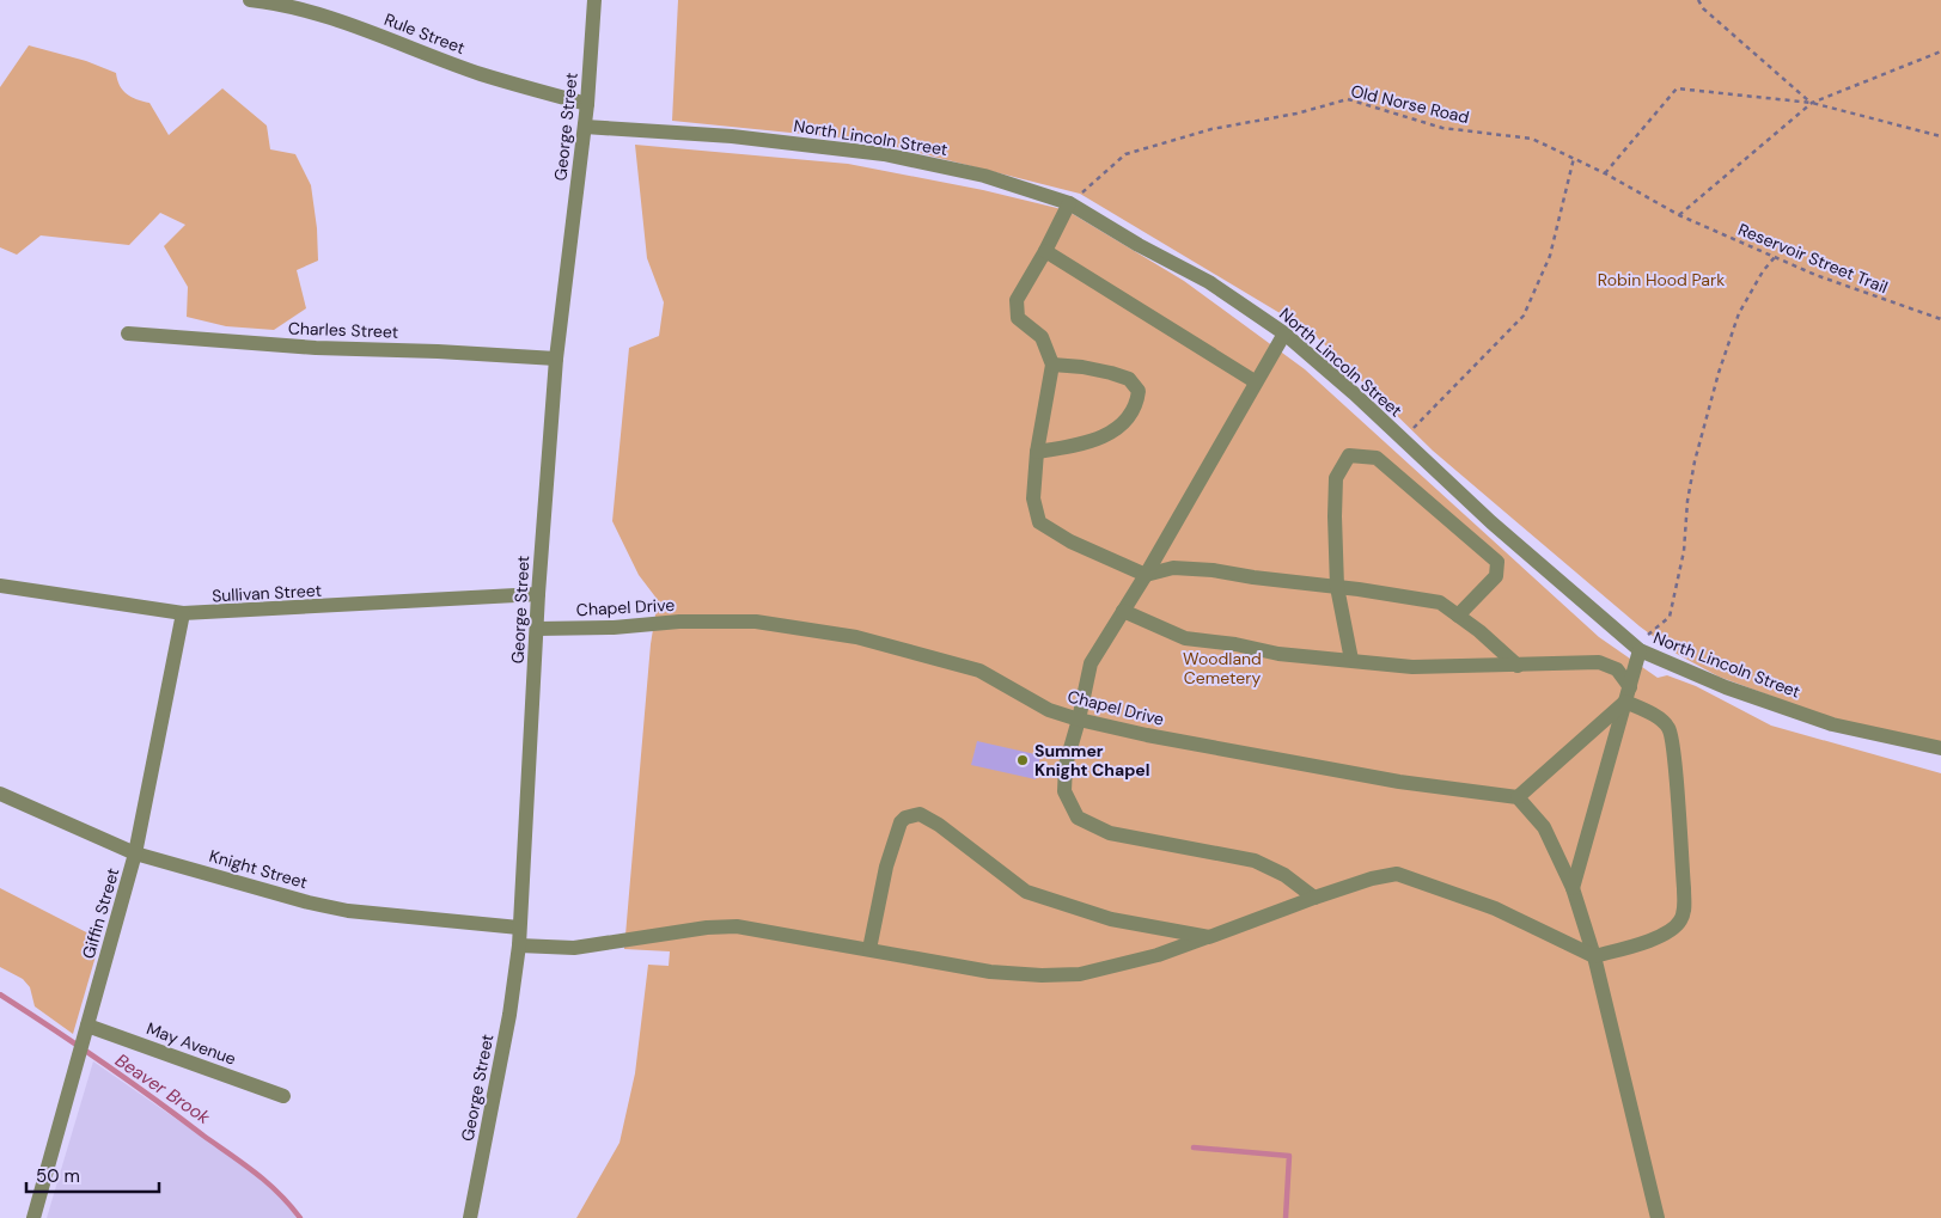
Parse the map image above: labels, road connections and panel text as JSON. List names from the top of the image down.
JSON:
{
  "streets": {
    "street": [
      "Rule Street",
      "George Street",
      "North Lincoln Street",
      "Charles Street",
      "Sullivan Street",
      "Chapel Drive",
      "Knight Street",
      "Giffin Street",
      "May Avenue"
    ],
    "path": ["Old Norse Road", "Reservoir Street Trail"]
  },
  "crossings": [
    ["Rule Street", "George Street"],
    ["Old Norse Road", "North Lincoln Street"],
    ["Old Norse Road", "Reservoir Street Trail"],
    ["George Street", "North Lincoln Street"],
    ["George Street", "Charles Street"],
    ["George Street", "Sullivan Street"],
    ["George Street", "Chapel Drive"],
    ["George Street", "Knight Street"],
    ["Sullivan Street", "Giffin Street"],
    ["Knight Street", "Giffin Street"],
    ["Giffin Street", "May Avenue"]
  ],
  "water": ["Beaver Brook"],
  "parks": ["Robin Hood Park", "Woodland Cemetery"],
  "places": ["Summer Knight Chapel"],
  "scale_bar": "50 m"
}
